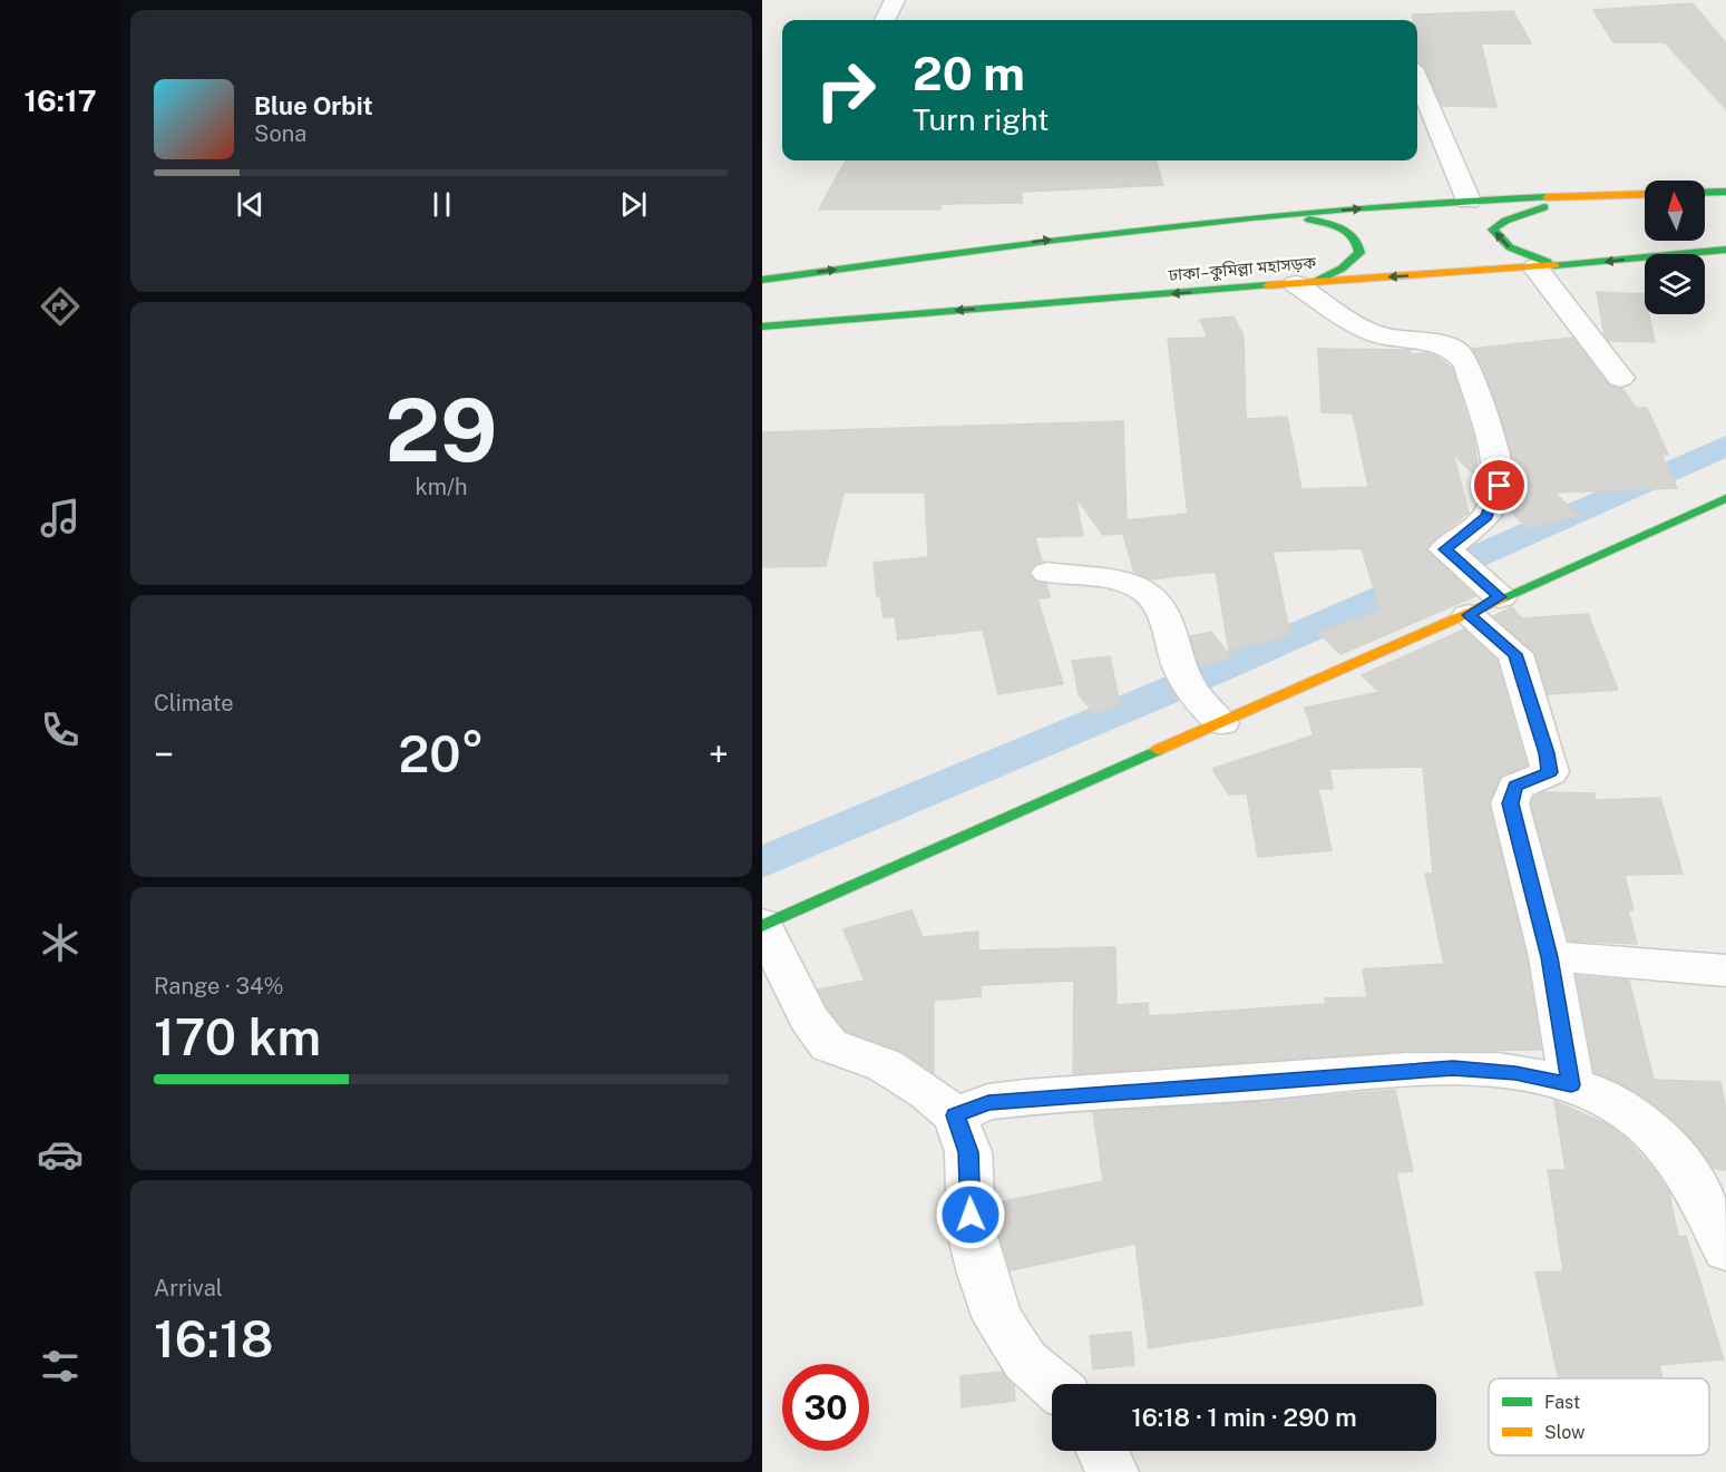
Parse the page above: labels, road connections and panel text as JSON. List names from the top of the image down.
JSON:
{
  "streets": {
    "main road": ["ঢাকা–কুমিল্লা মহাসড়ক"]
  },
  "legend": ["Fast", "Slow"],
  "north": "top",
  "page": {
    "tabs": "16:17",
    "turn": ["20 m", "Turn right"],
    "song": ["Blue Orbit", "Sona"],
    "tile": [
      ["29", "km/h"],
      "Climate",
      ["Range · 34%", "170 km"],
      ["Arrival", "16:18"]
    ],
    "heat": ["−", "20°", "+"],
    "limit": "30",
    "trip": "16:18 · 1 min · 290 m"
  }
}
